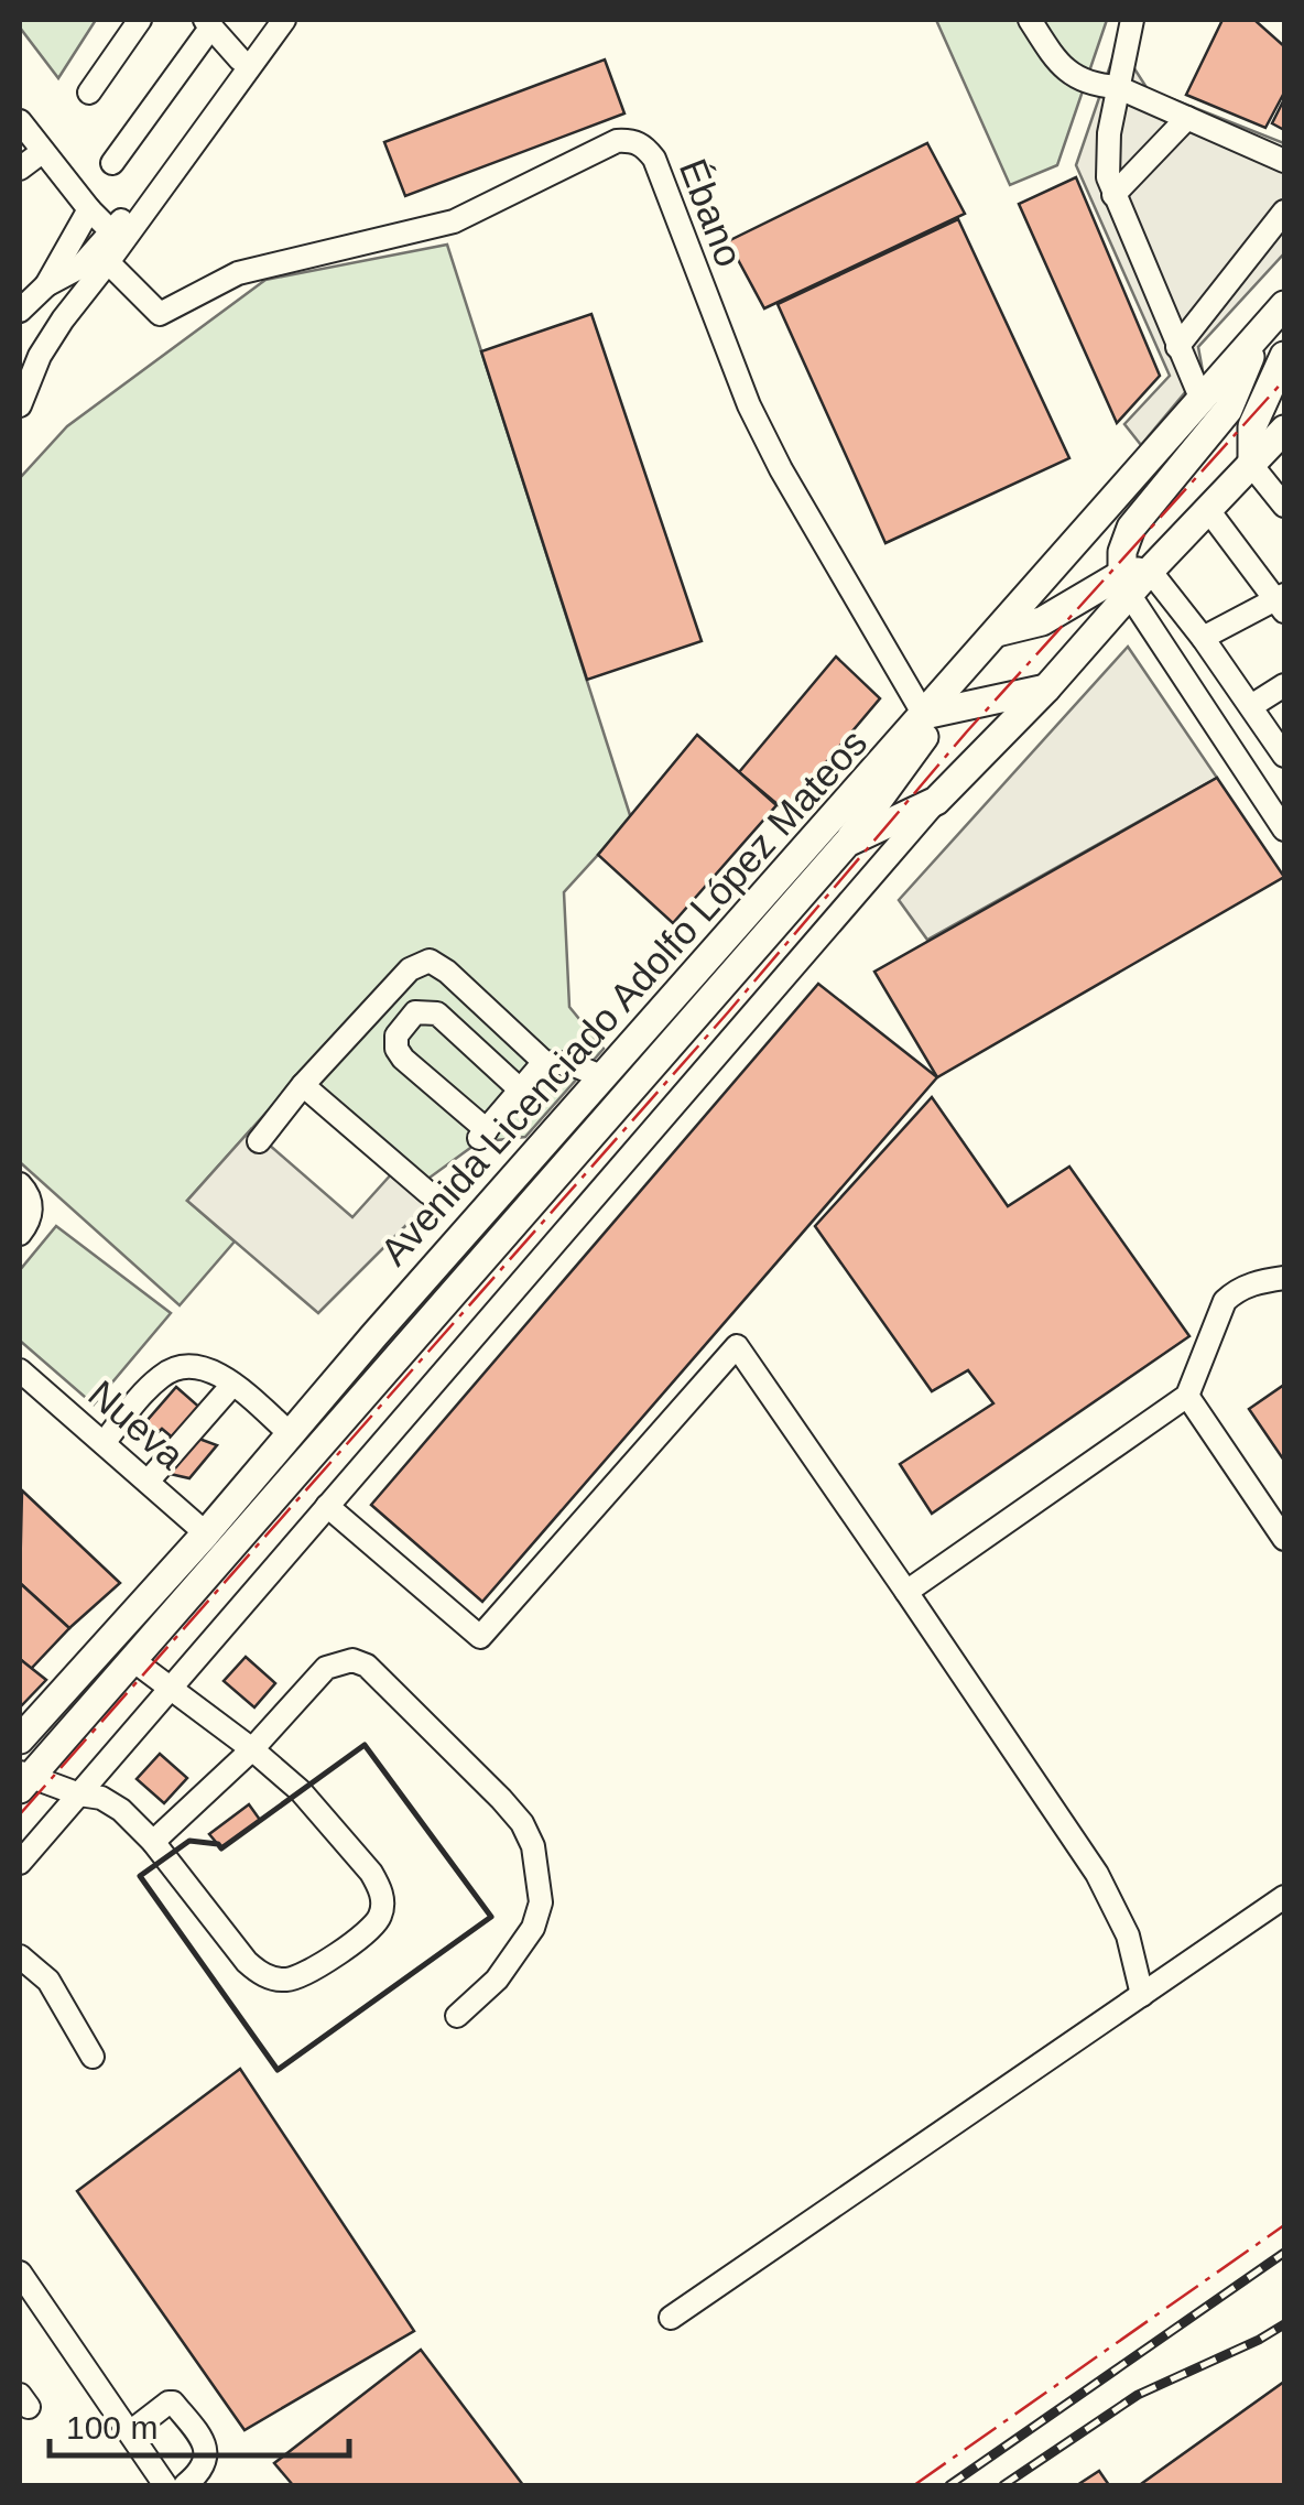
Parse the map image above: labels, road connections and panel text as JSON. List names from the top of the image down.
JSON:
{
  "streets": {
    "main road": ["Avenida Licenciado Adolfo López Mateos"],
    "street": ["Ébano", "Nueva"]
  },
  "crossings": [
    ["Ébano", "Avenida Licenciado Adolfo López Mateos"],
    ["Avenida Licenciado Adolfo López Mateos", "Nueva"]
  ],
  "scale_bar": "100 m"
}
